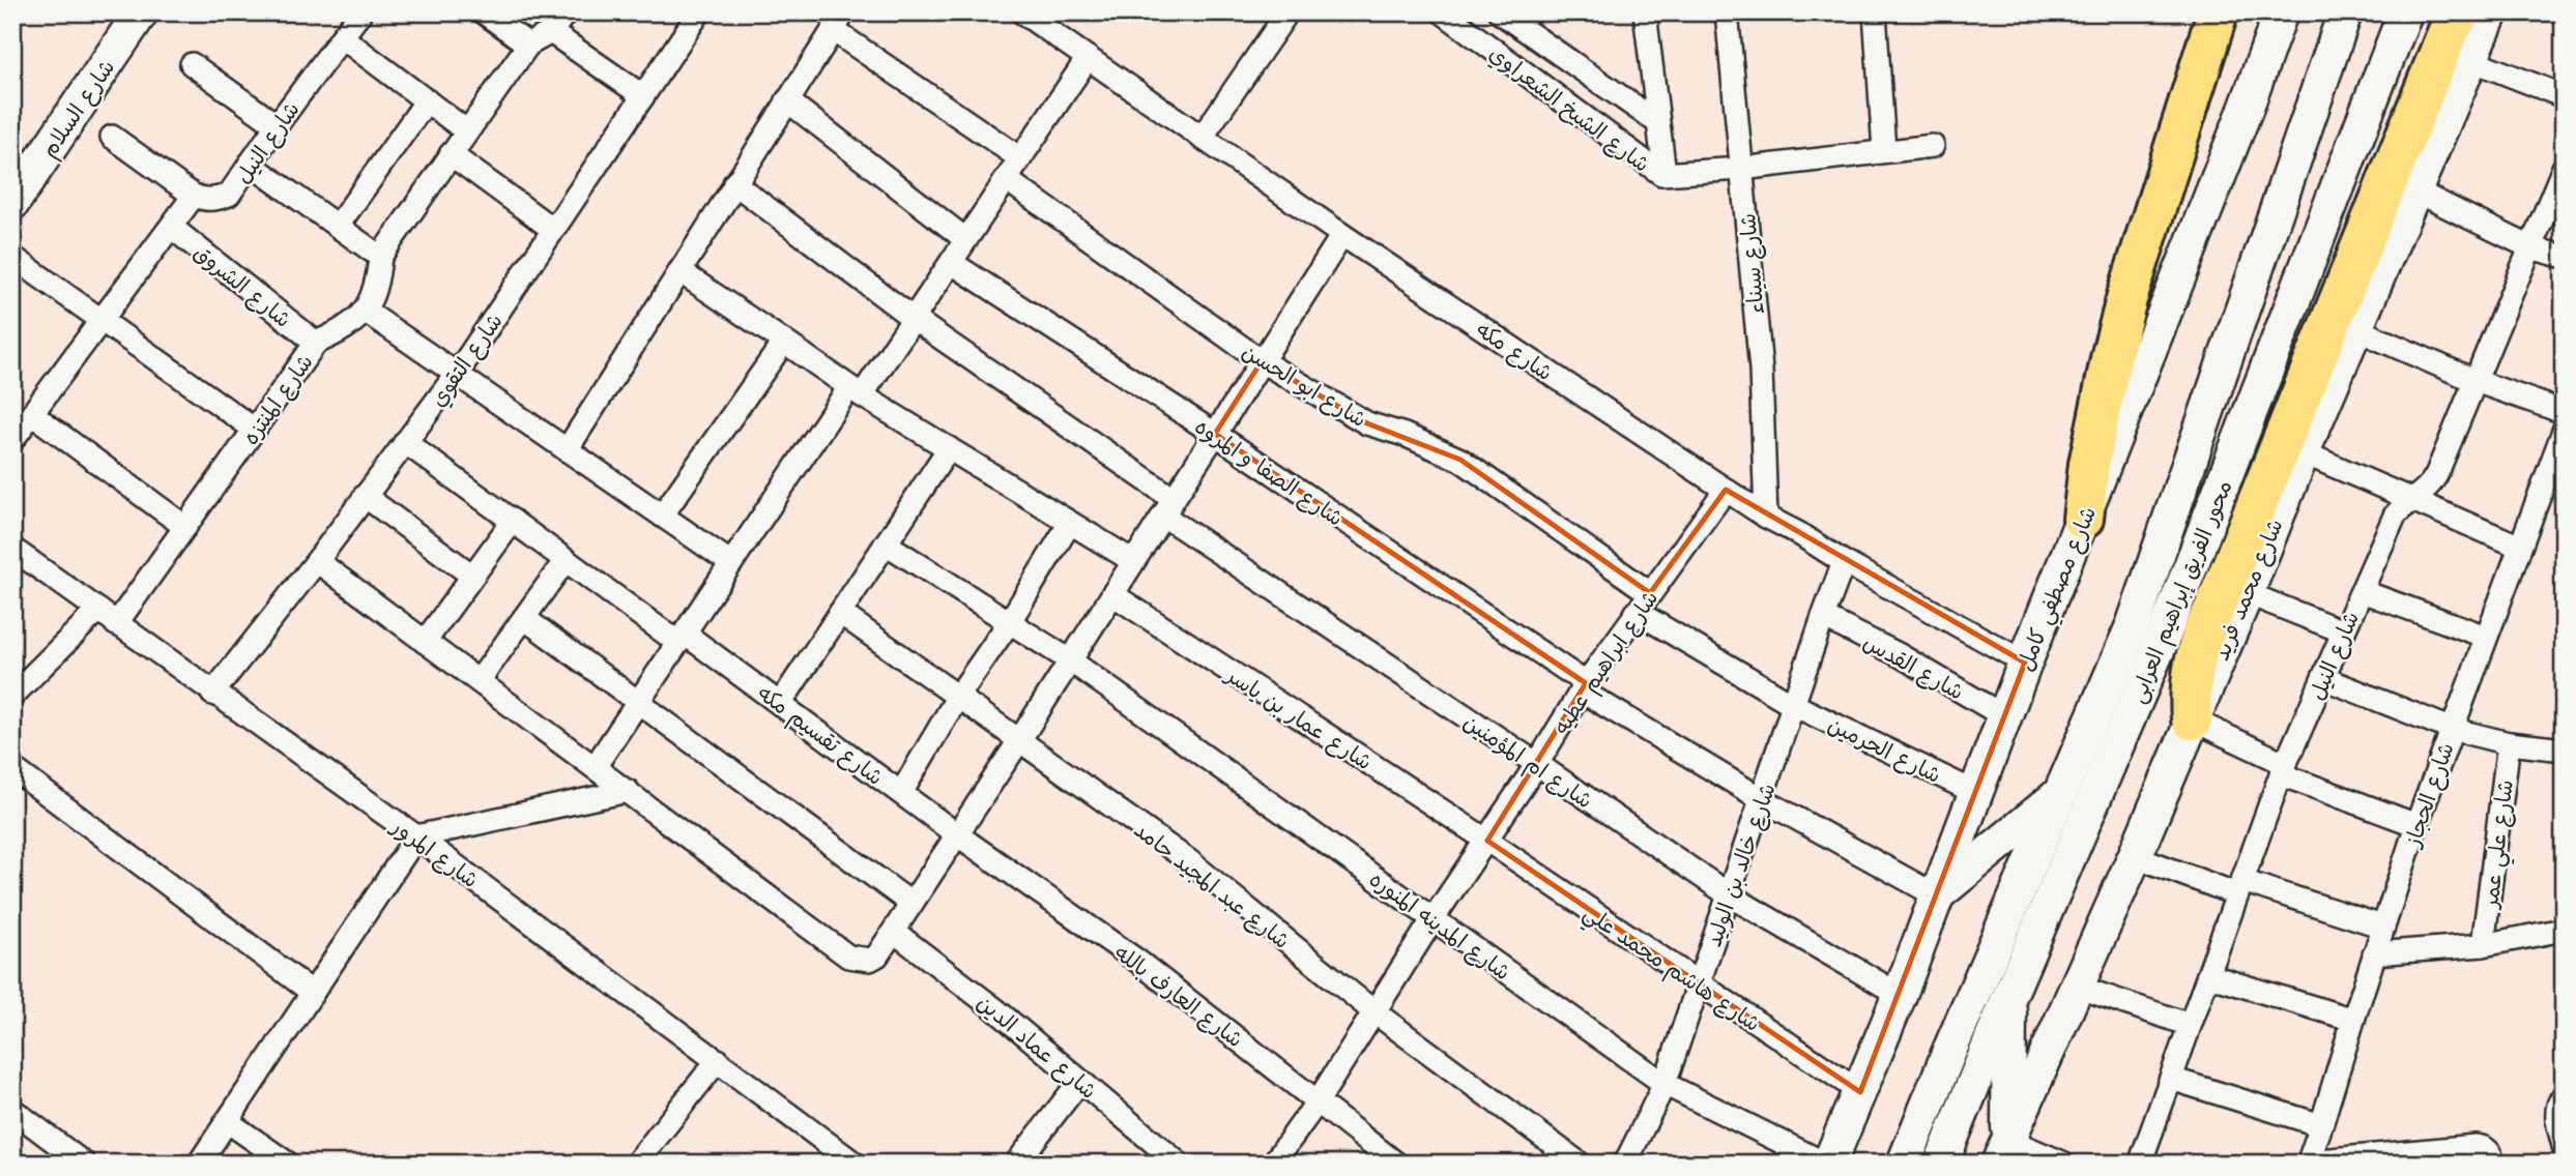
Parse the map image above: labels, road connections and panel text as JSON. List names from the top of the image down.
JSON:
{
  "streets": {
    "street": [
      "شارع السلام",
      "شارع الشيخ الشعراوي",
      "شارع النيل",
      "شارع سيناء",
      "شارع الشروق",
      "شارع مكه",
      "شارع التقوي",
      "شارع ابو الحسن",
      "شارع المنتزه",
      "شارع الصفا و المروه",
      "شارع مصطفي كامل",
      "شارع محمد فريد",
      "محور الفريق إبراهيم العرابى",
      "شارع ابراهيم عطيه",
      "شارع القدس",
      "شارع عمار بن ياسر",
      "شارع تقسيم مكه",
      "شارع الحرمين",
      "شارع ام المؤمنين",
      "شارع الحجاز",
      "شارع علي عمر",
      "شارع المرور",
      "شارع خالد بن الوليد",
      "شارع عبد المجيد حامد",
      "شارع المدينه المنوره",
      "شارع هاشم محمد علي",
      "شارع العارف بالله",
      "شارع عماد الدين"
    ]
  },
  "crossings": [
    ["شارع الشيخ الشعراوي", "شارع سيناء"],
    ["شارع سيناء", "شارع مكه"],
    ["شارع الشروق", "شارع المنتزه"],
    ["شارع مكه", "شارع مصطفي كامل"],
    ["شارع مكه", "شارع ابراهيم عطيه"],
    ["شارع مكه", "شارع خالد بن الوليد"],
    ["شارع التقوي", "شارع تقسيم مكه"],
    ["شارع التقوي", "شارع المرور"],
    ["شارع ابو الحسن", "شارع ابراهيم عطيه"],
    ["شارع المنتزه", "شارع المرور"],
    ["شارع الصفا و المروه", "شارع مصطفي كامل"],
    ["شارع الصفا و المروه", "شارع ابراهيم عطيه"],
    ["شارع الصفا و المروه", "شارع خالد بن الوليد"],
    ["شارع مصطفي كامل", "شارع القدس"],
    ["شارع مصطفي كامل", "شارع الحرمين"],
    ["شارع مصطفي كامل", "شارع ام المؤمنين"],
    ["شارع مصطفي كامل", "شارع المدينه المنوره"],
    ["شارع مصطفي كامل", "شارع هاشم محمد علي"],
    ["شارع ابراهيم عطيه", "شارع عمار بن ياسر"],
    ["شارع ابراهيم عطيه", "شارع الحرمين"],
    ["شارع ابراهيم عطيه", "شارع ام المؤمنين"],
    ["شارع ابراهيم عطيه", "شارع عبد المجيد حامد"],
    ["شارع ابراهيم عطيه", "شارع المدينه المنوره"],
    ["شارع ابراهيم عطيه", "شارع هاشم محمد علي"],
    ["شارع ابراهيم عطيه", "شارع العارف بالله"],
    ["شارع القدس", "شارع خالد بن الوليد"],
    ["شارع عمار بن ياسر", "شارع هاشم محمد علي"],
    ["شارع تقسيم مكه", "شارع العارف بالله"],
    ["شارع الحرمين", "شارع خالد بن الوليد"],
    ["شارع ام المؤمنين", "شارع خالد بن الوليد"],
    ["شارع خالد بن الوليد", "شارع المدينه المنوره"],
    ["شارع خالد بن الوليد", "شارع هاشم محمد علي"]
  ]
}
